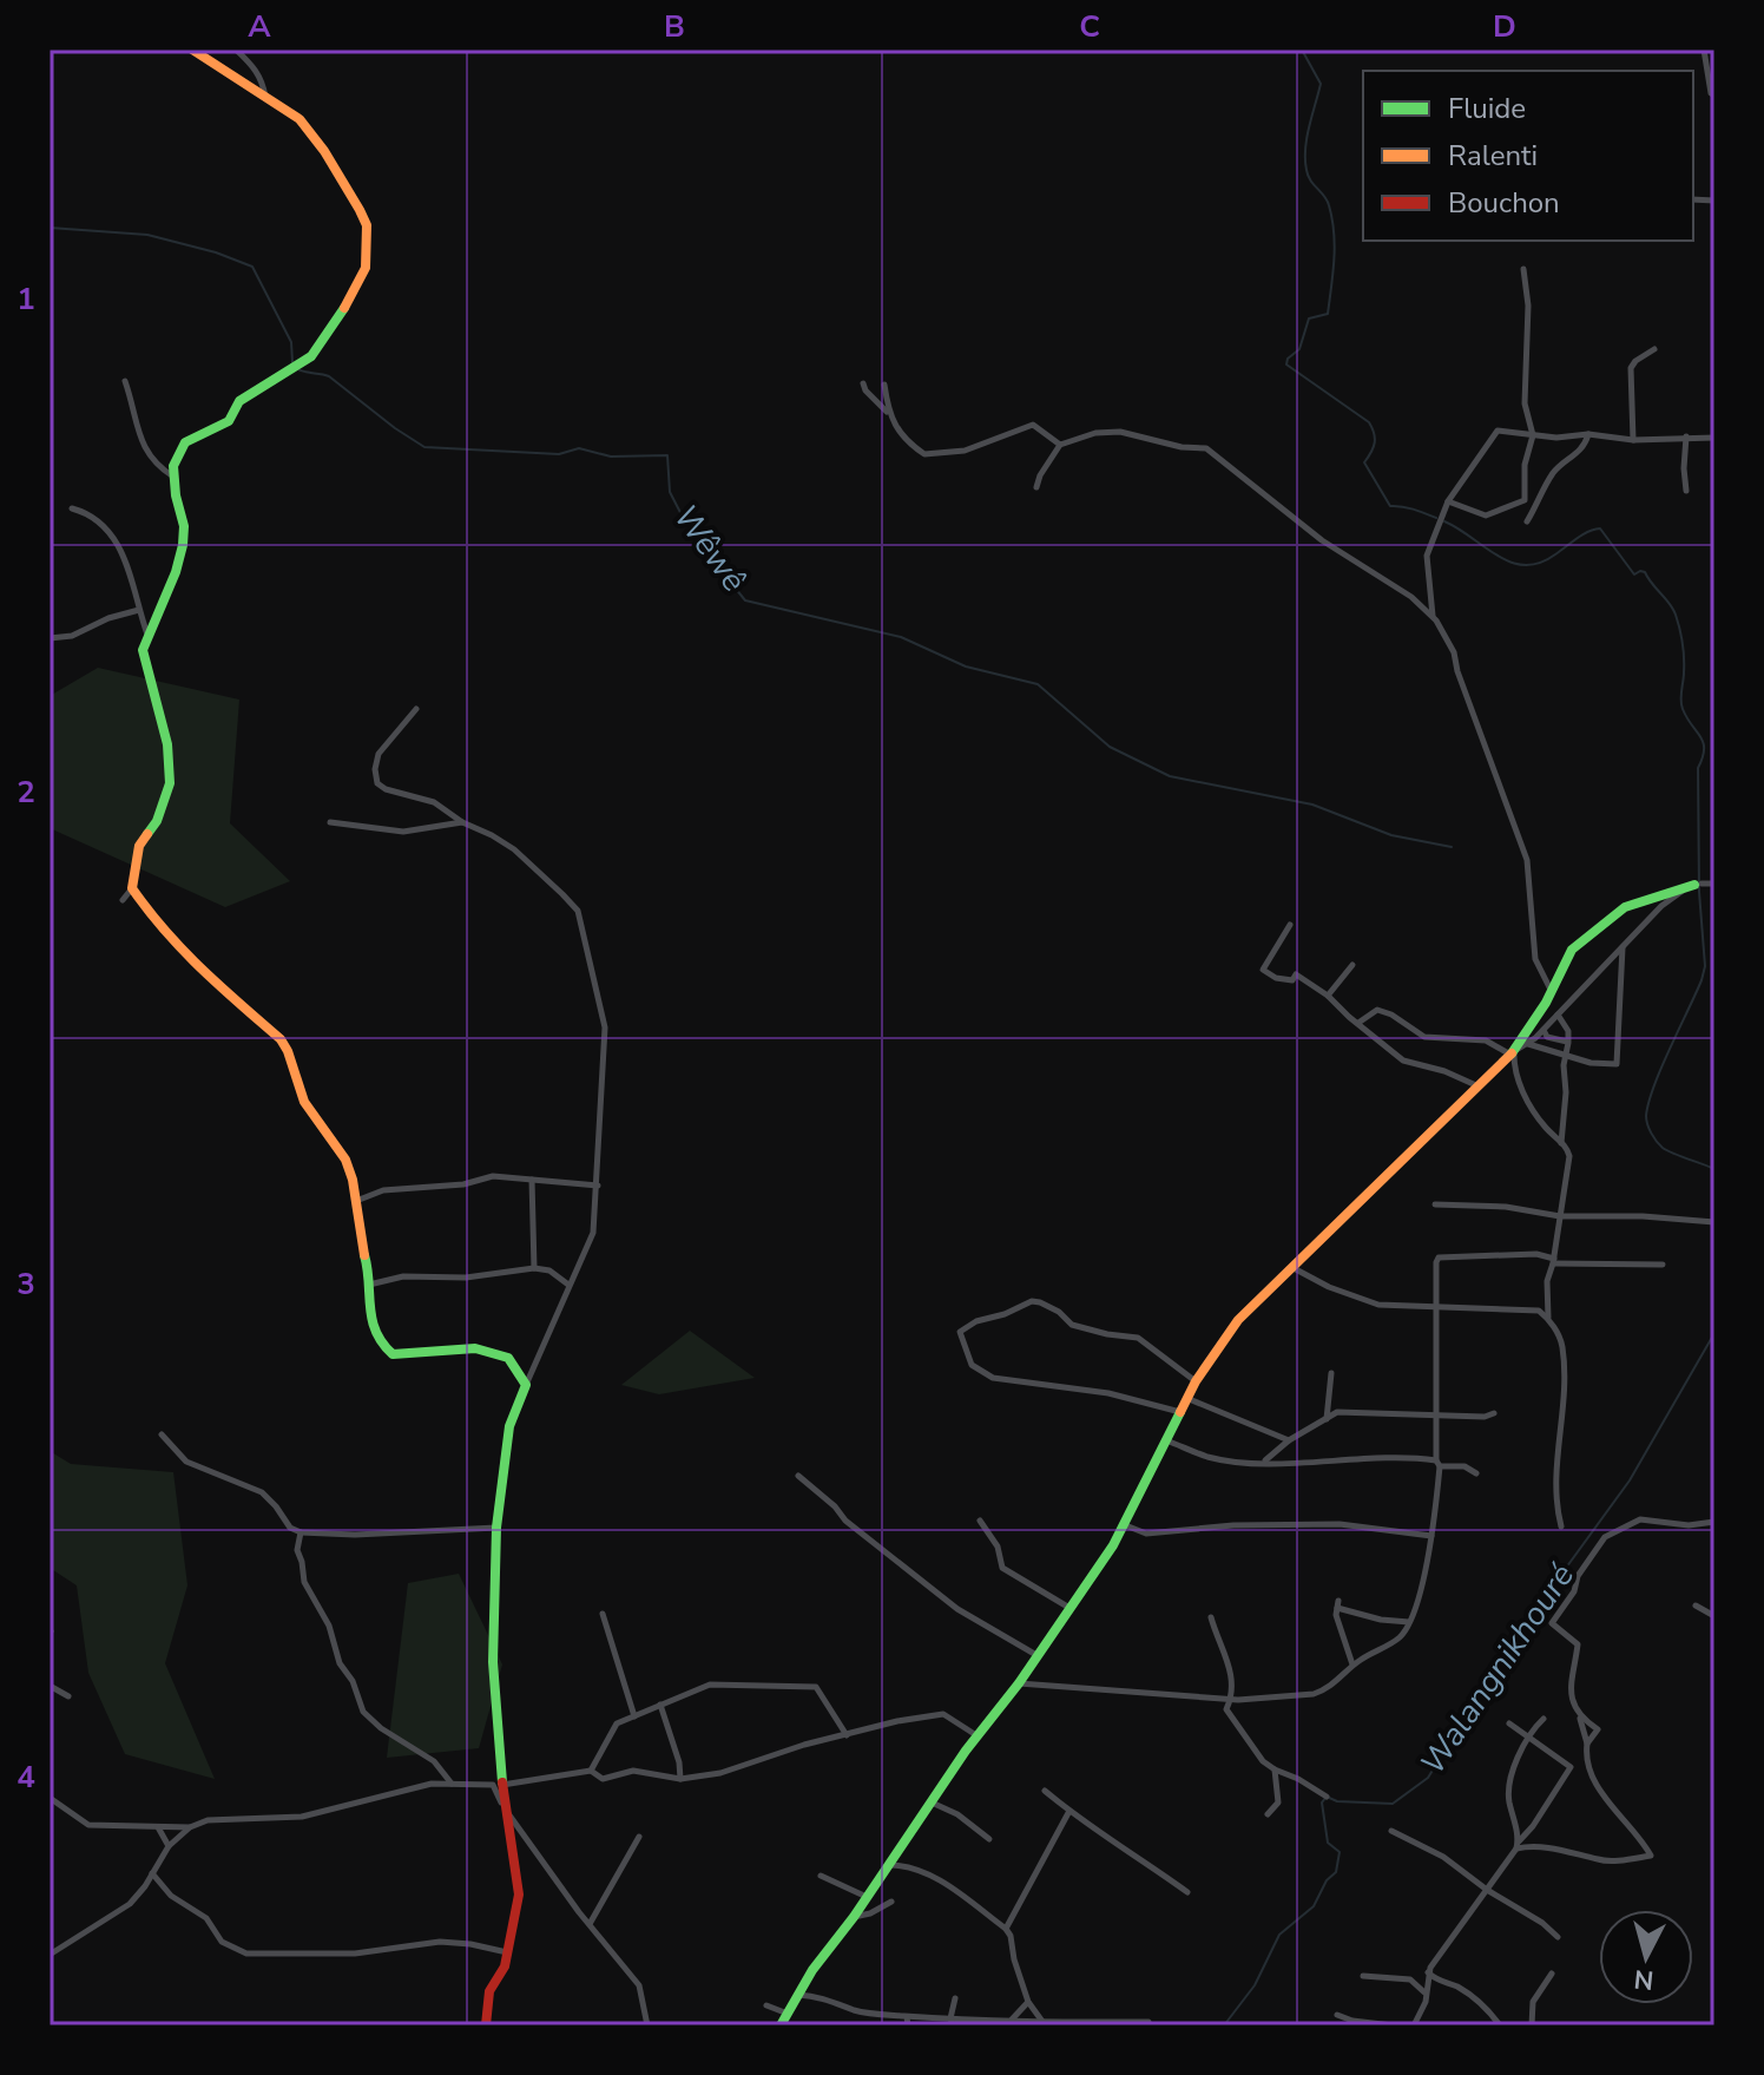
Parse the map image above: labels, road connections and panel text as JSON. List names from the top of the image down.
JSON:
{
  "water": ["Wêwê", "Walangnikhouré"],
  "legend": ["Fluide", "Ralenti", "Bouchon"],
  "north": "bottom",
  "grid": {
    "columns": [
      "A",
      "B",
      "C",
      "D"
    ],
    "rows": [
      "1",
      "2",
      "3",
      "4"
    ]
  }
}
